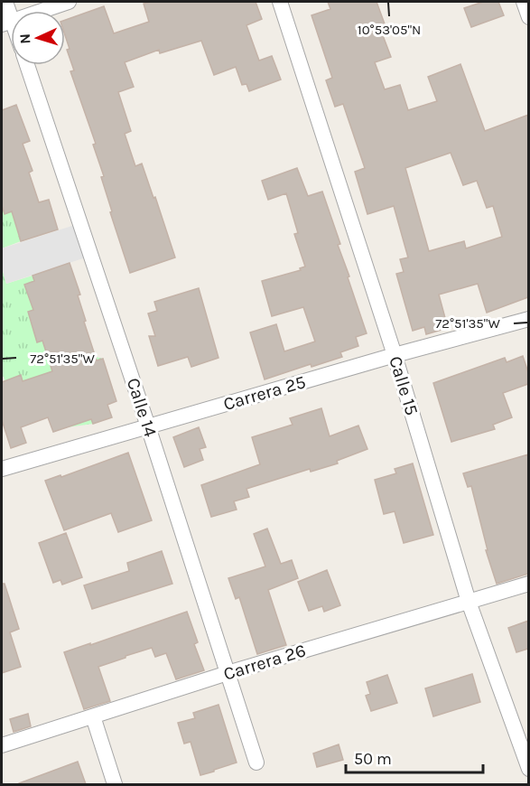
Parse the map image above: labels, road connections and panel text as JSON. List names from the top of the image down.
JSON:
{
  "streets": {
    "street": [
      "Calle 15",
      "Carrera 25",
      "Calle 14",
      "Carrera 26"
    ]
  },
  "crossings": [
    ["Calle 15", "Carrera 25"],
    ["Calle 15", "Carrera 26"],
    ["Carrera 25", "Calle 14"],
    ["Calle 14", "Carrera 26"]
  ],
  "scale_bar": "50 m",
  "north": "left",
  "coordinates": ["10°53'05\"N", "72°51'35\"W"]
}
